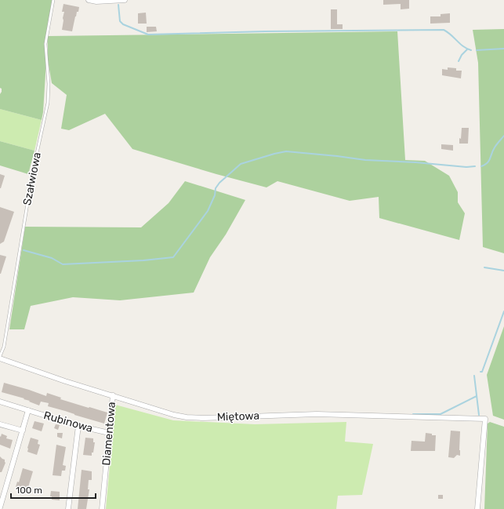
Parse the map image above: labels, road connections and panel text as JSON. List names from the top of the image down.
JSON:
{
  "streets": {
    "street": ["Miętowa", "Rubinowa", "Diamentowa"],
    "lane": ["Szałwiowa"]
  },
  "crossings": [
    ["Miętowa", "Diamentowa"],
    ["Rubinowa", "Diamentowa"]
  ],
  "scale_bar": "100 m"
}
